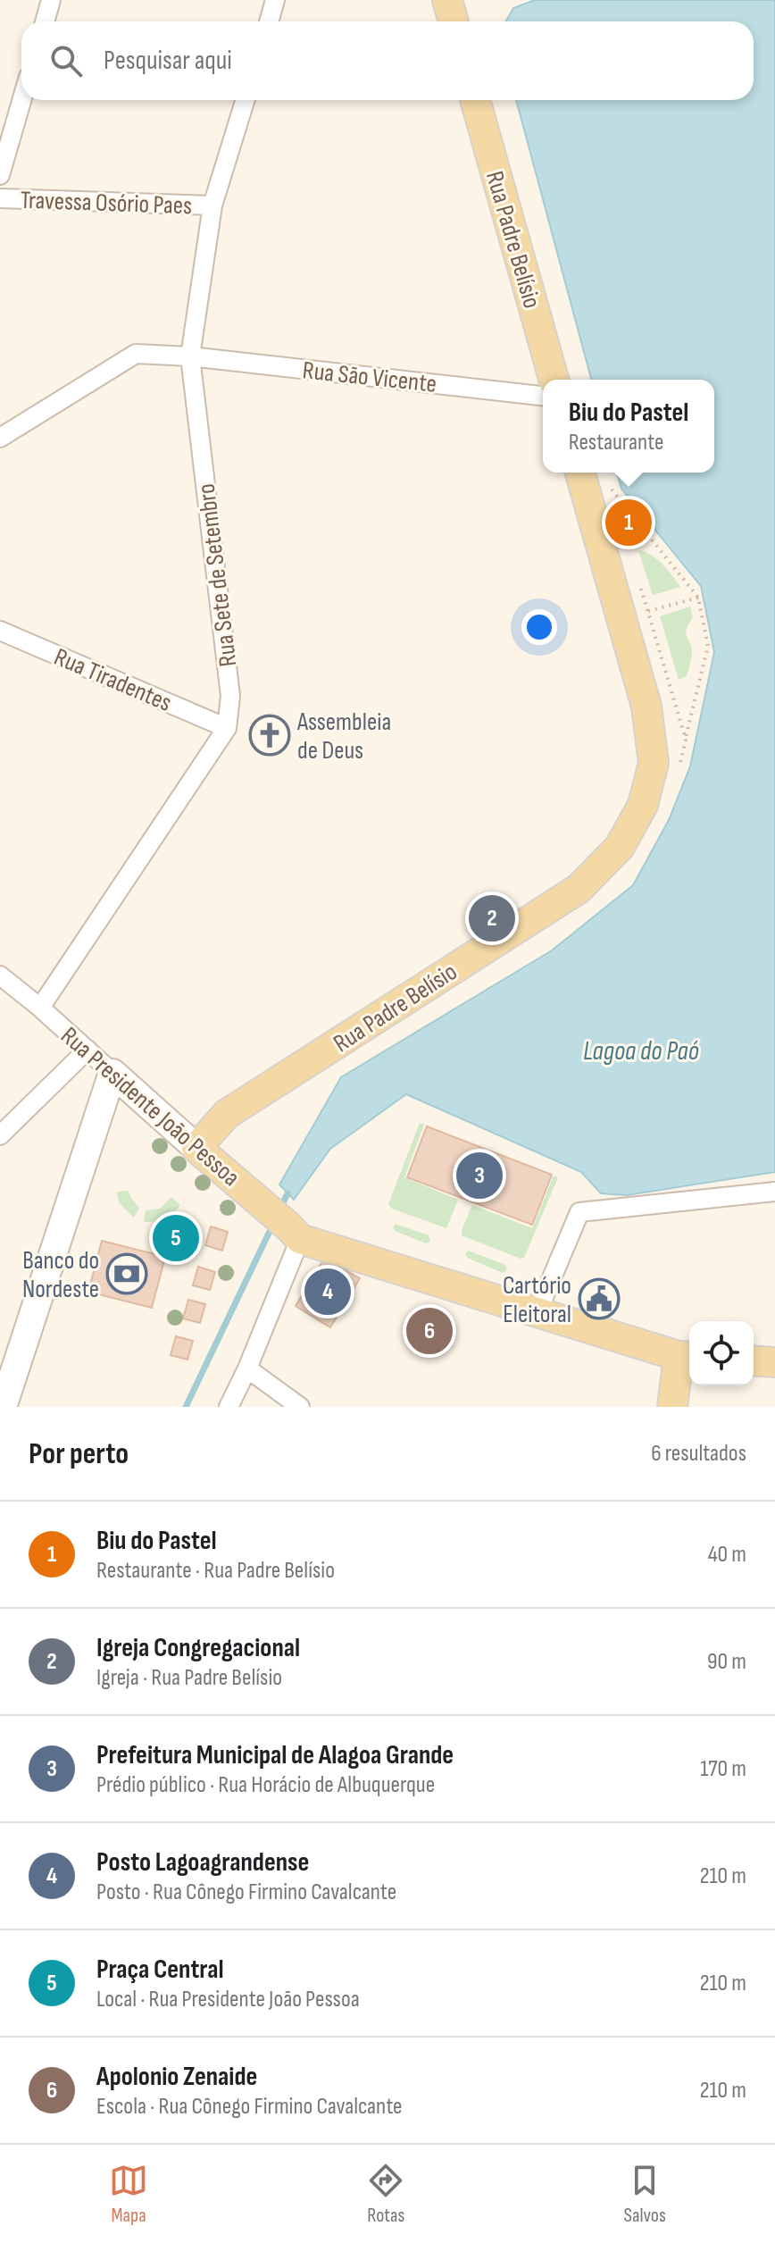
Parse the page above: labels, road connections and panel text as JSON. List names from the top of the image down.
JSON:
{
  "streets": {
    "main road": ["Rua Padre Belísio", "Rua Presidente João Pessoa"],
    "street": [
      "Travessa Osório Paes",
      "Rua São Vicente",
      "Rua Sete de Setembro",
      "Rua Tiradentes"
    ]
  },
  "crossings": [
    ["Travessa Osório Paes", "Rua Sete de Setembro"],
    ["Rua Padre Belísio", "Rua Presidente João Pessoa"],
    ["Rua São Vicente", "Rua Sete de Setembro"],
    ["Rua Sete de Setembro", "Rua Tiradentes"],
    ["Rua Sete de Setembro", "Rua Presidente João Pessoa"]
  ],
  "water": ["Lagoa do Paó"],
  "places": {
    "church": ["Assembleia de Deus"],
    "bank": ["Banco do Nordeste"],
    "public building": ["Cartório Eleitoral"]
  },
  "page": {
    "search": "Pesquisar aqui",
    "popup": ["Biu do Pastel", "Restaurante"],
    "pins": [
      "1",
      "2",
      "3",
      "5",
      "4",
      "6"
    ],
    "heading": ["Por perto", "6 resultados"],
    "list": [
      {
        "mark": "1",
        "name": "Biu do Pastel",
        "note": "Restaurante · Rua Padre Belísio",
        "value": "40 m"
      },
      {
        "mark": "2",
        "name": "Igreja Congregacional",
        "note": "Igreja · Rua Padre Belísio",
        "value": "90 m"
      },
      {
        "mark": "3",
        "name": "Prefeitura Municipal de Alagoa Grande",
        "note": "Prédio público · Rua Horácio de Albuquerque",
        "value": "170 m"
      },
      {
        "mark": "4",
        "name": "Posto Lagoagrandense",
        "note": "Posto · Rua Cônego Firmino Cavalcante",
        "value": "210 m"
      },
      {
        "mark": "5",
        "name": "Praça Central",
        "note": "Local · Rua Presidente João Pessoa",
        "value": "210 m"
      },
      {
        "mark": "6",
        "name": "Apolonio Zenaide",
        "note": "Escola · Rua Cônego Firmino Cavalcante",
        "value": "210 m"
      }
    ],
    "nav": ["Mapa", "Rotas", "Salvos"]
  }
}
